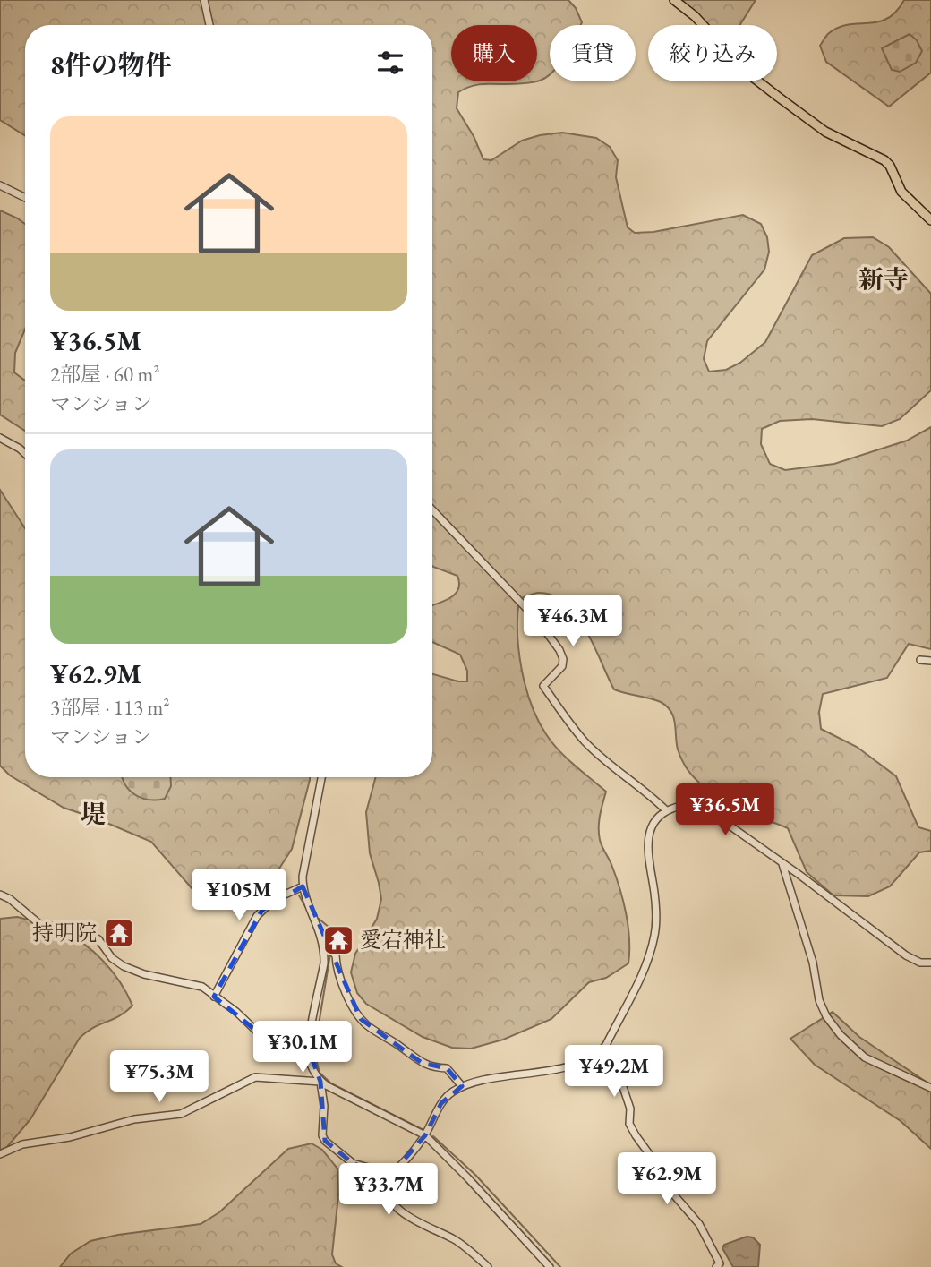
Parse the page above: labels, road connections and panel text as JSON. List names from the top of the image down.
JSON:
{
  "districts": ["新寺", "堤"],
  "places": {
    "temple": ["持明院", "愛宕神社"]
  },
  "page": {
    "chip": ["購入", "賃貸", "絞り込み"],
    "heading": "8件の物件",
    "list": [
      {
        "name": "¥36.5M",
        "note": "2部屋 · 60 m² · マンション"
      },
      {
        "name": "¥62.9M",
        "note": "3部屋 · 113 m² · マンション"
      }
    ],
    "price": [
      "¥46.3M",
      "¥36.5M",
      "¥105M",
      "¥30.1M",
      "¥49.2M",
      "¥75.3M",
      "¥62.9M",
      "¥33.7M"
    ]
  }
}
